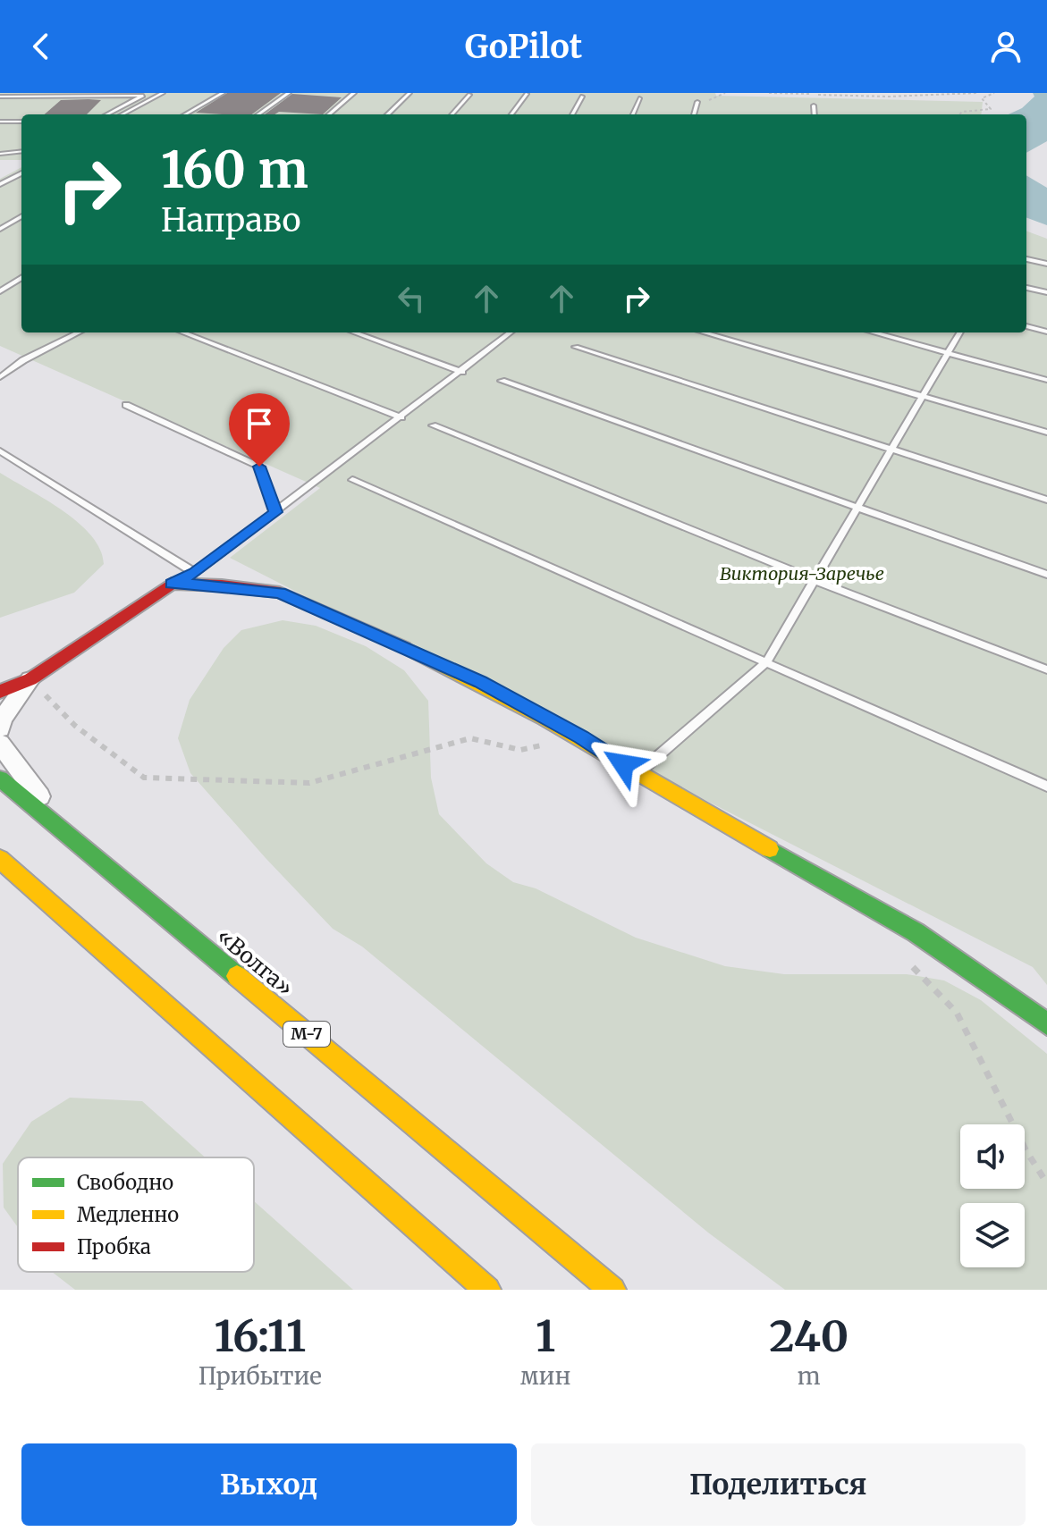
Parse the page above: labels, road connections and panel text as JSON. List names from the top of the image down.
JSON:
{
  "streets": {
    "main road": ["«Волга»", "М-7"]
  },
  "parks": ["Виктория-Заречье"],
  "legend": ["Свободно", "Медленно", "Пробка"],
  "page": {
    "header": "GoPilot",
    "turn": ["160 m", "Направо"],
    "eta": [
      "16:11",
      "Прибытие",
      "1",
      "мин",
      "240",
      "m"
    ],
    "buttons": ["Выход", "Поделиться"]
  }
}
